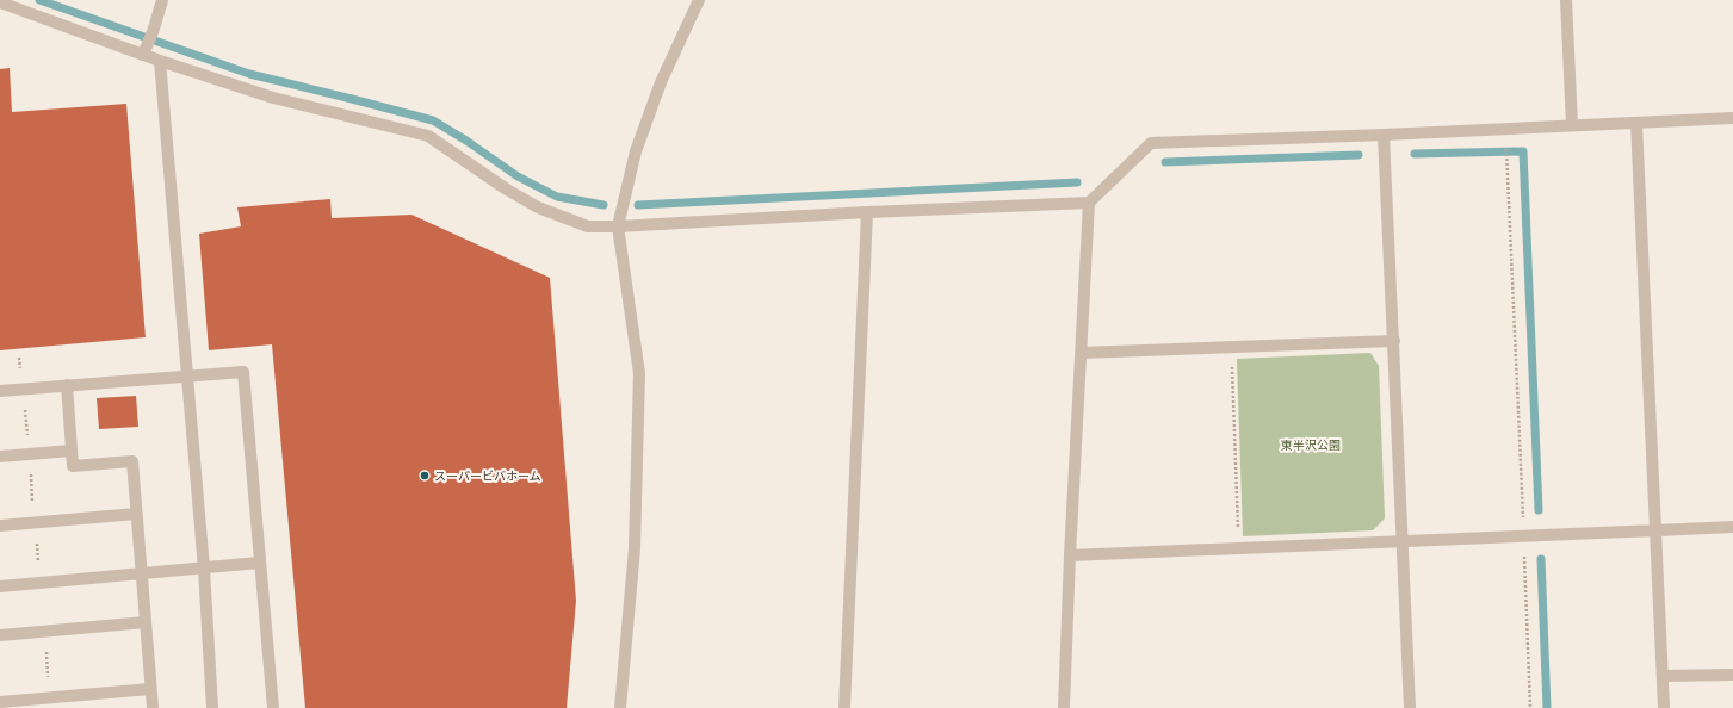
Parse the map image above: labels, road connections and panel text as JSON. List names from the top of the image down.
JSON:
{
  "parks": ["東半沢公園"],
  "places": ["スーパービバホーム"]
}
